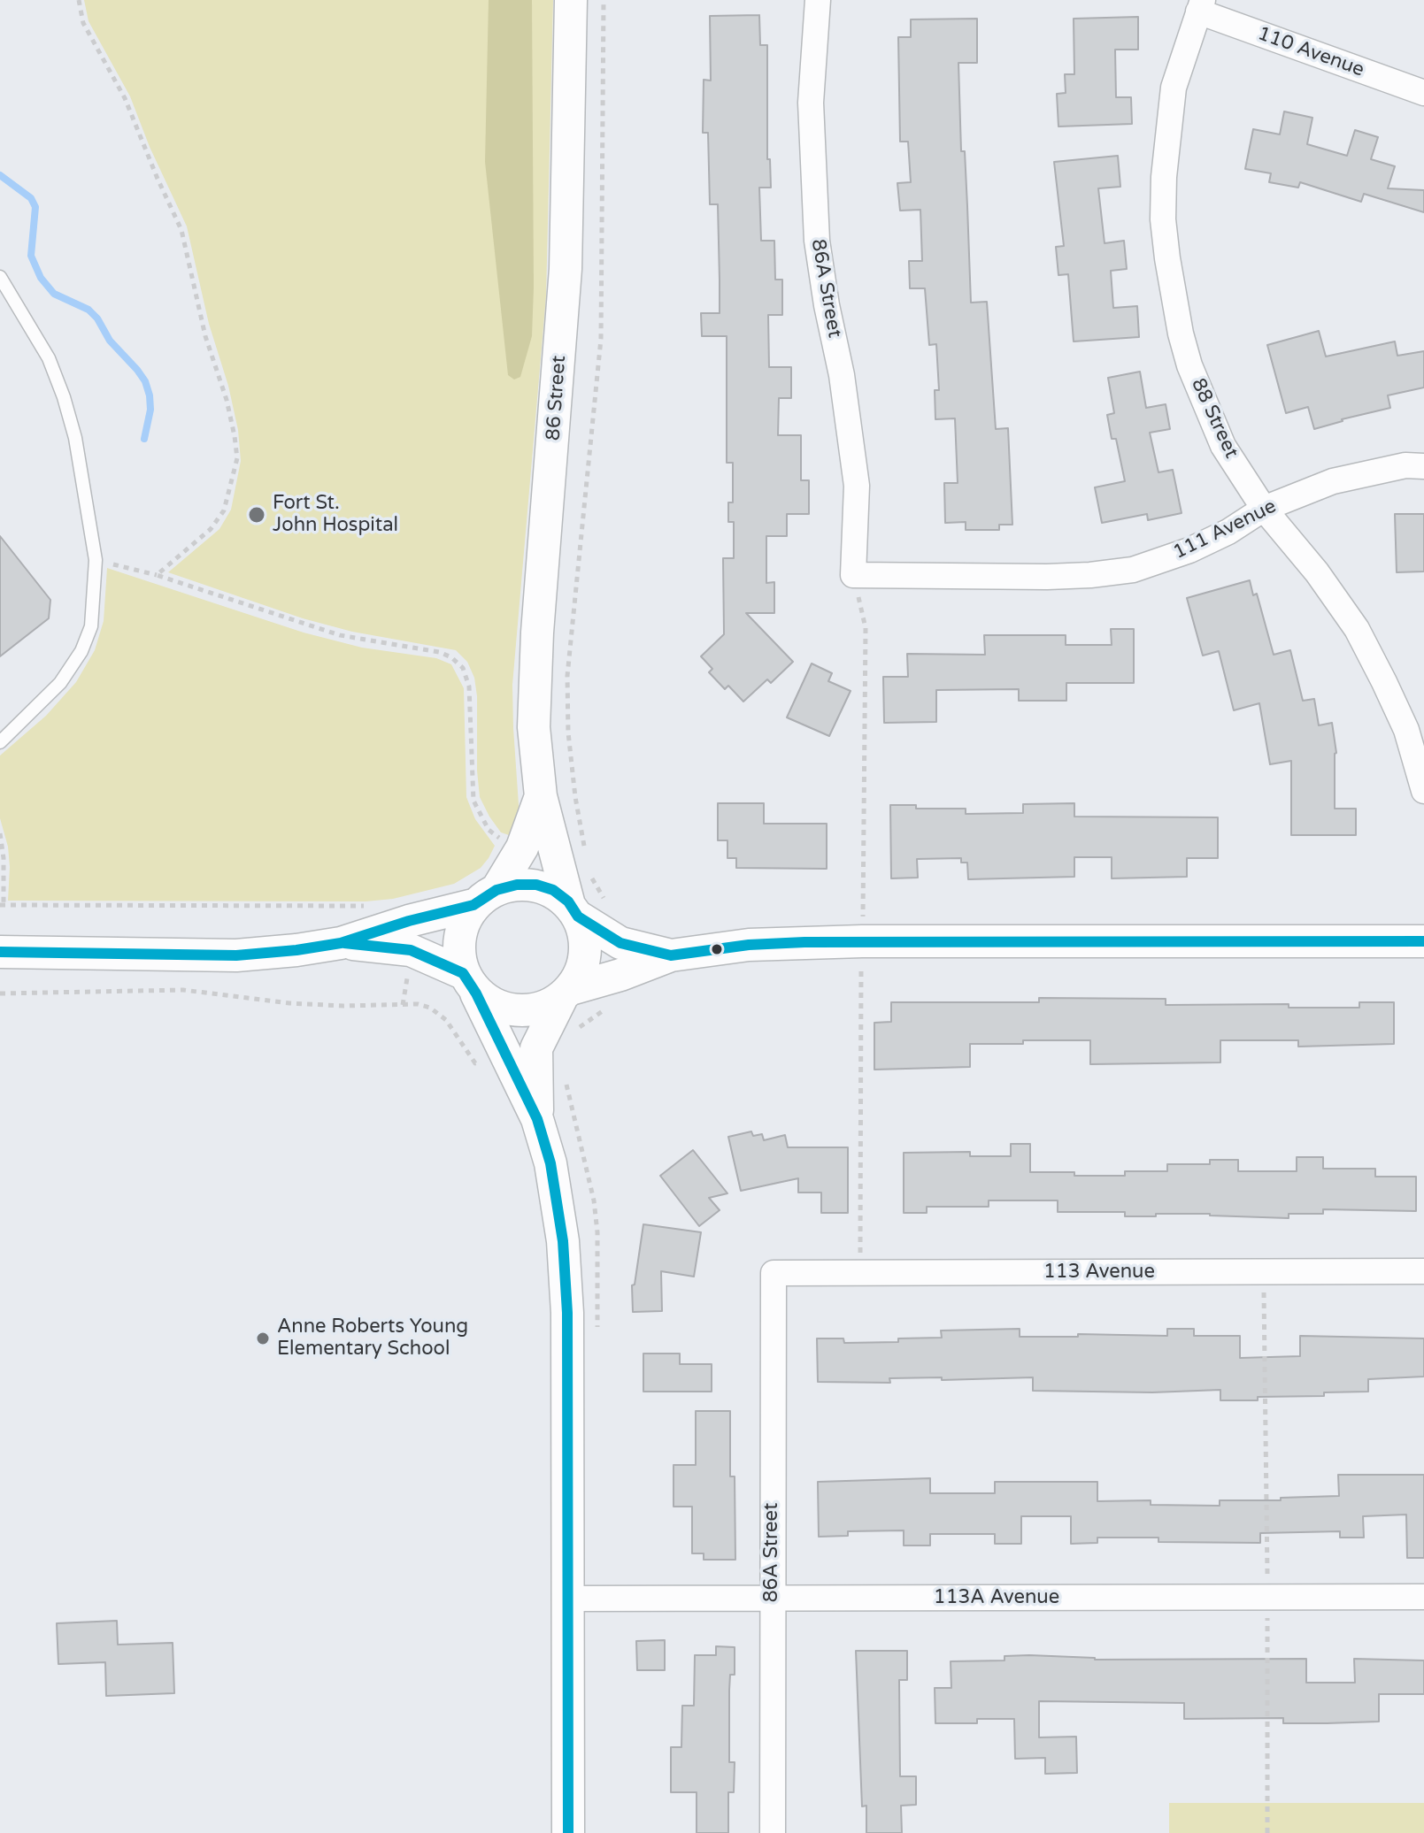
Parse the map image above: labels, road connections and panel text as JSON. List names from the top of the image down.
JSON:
{
  "streets": {
    "street": [
      "110 Avenue",
      "86A Street",
      "86 Street",
      "88 Street",
      "111 Avenue",
      "113 Avenue",
      "113A Avenue"
    ]
  },
  "crossings": [
    ["110 Avenue", "88 Street"],
    ["86A Street", "111 Avenue"],
    ["86A Street", "113 Avenue"],
    ["86A Street", "113A Avenue"],
    ["88 Street", "111 Avenue"]
  ],
  "places": ["Fort St. John Hospital", "Anne Roberts Young Elementary School"]
}
